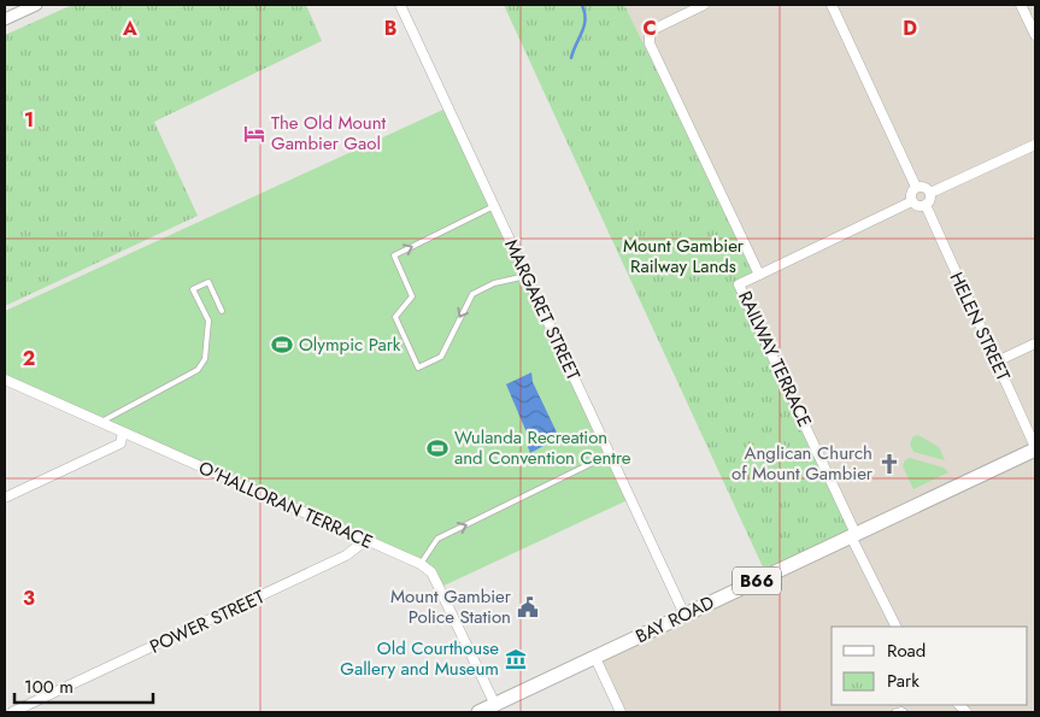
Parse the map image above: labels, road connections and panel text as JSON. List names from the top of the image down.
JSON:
{
  "streets": {
    "main road": ["B66", "BAY ROAD"],
    "street": [
      "MARGARET STREET",
      "HELEN STREET",
      "RAILWAY TERRACE",
      "O'HALLORAN TERRACE",
      "POWER STREET"
    ]
  },
  "crossings": [
    ["MARGARET STREET", "BAY ROAD"],
    ["HELEN STREET", "BAY ROAD"],
    ["RAILWAY TERRACE", "BAY ROAD"],
    ["O'HALLORAN TERRACE", "BAY ROAD"],
    ["O'HALLORAN TERRACE", "POWER STREET"]
  ],
  "parks": ["Mount Gambier Railway Lands"],
  "places": {
    "hotel": ["The Old Mount Gambier Gaol"],
    "sports": ["Olympic Park", "Wulanda Recreation and Convention Centre"],
    "church": ["Anglican Church of Mount Gambier"],
    "public building": ["Mount Gambier Police Station"],
    "museum": ["Old Courthouse Gallery and Museum"]
  },
  "legend": ["Road", "Park"],
  "scale_bar": "100 m",
  "grid": {
    "columns": [
      "A",
      "B",
      "C",
      "D"
    ],
    "rows": ["1", "2", "3"]
  }
}
